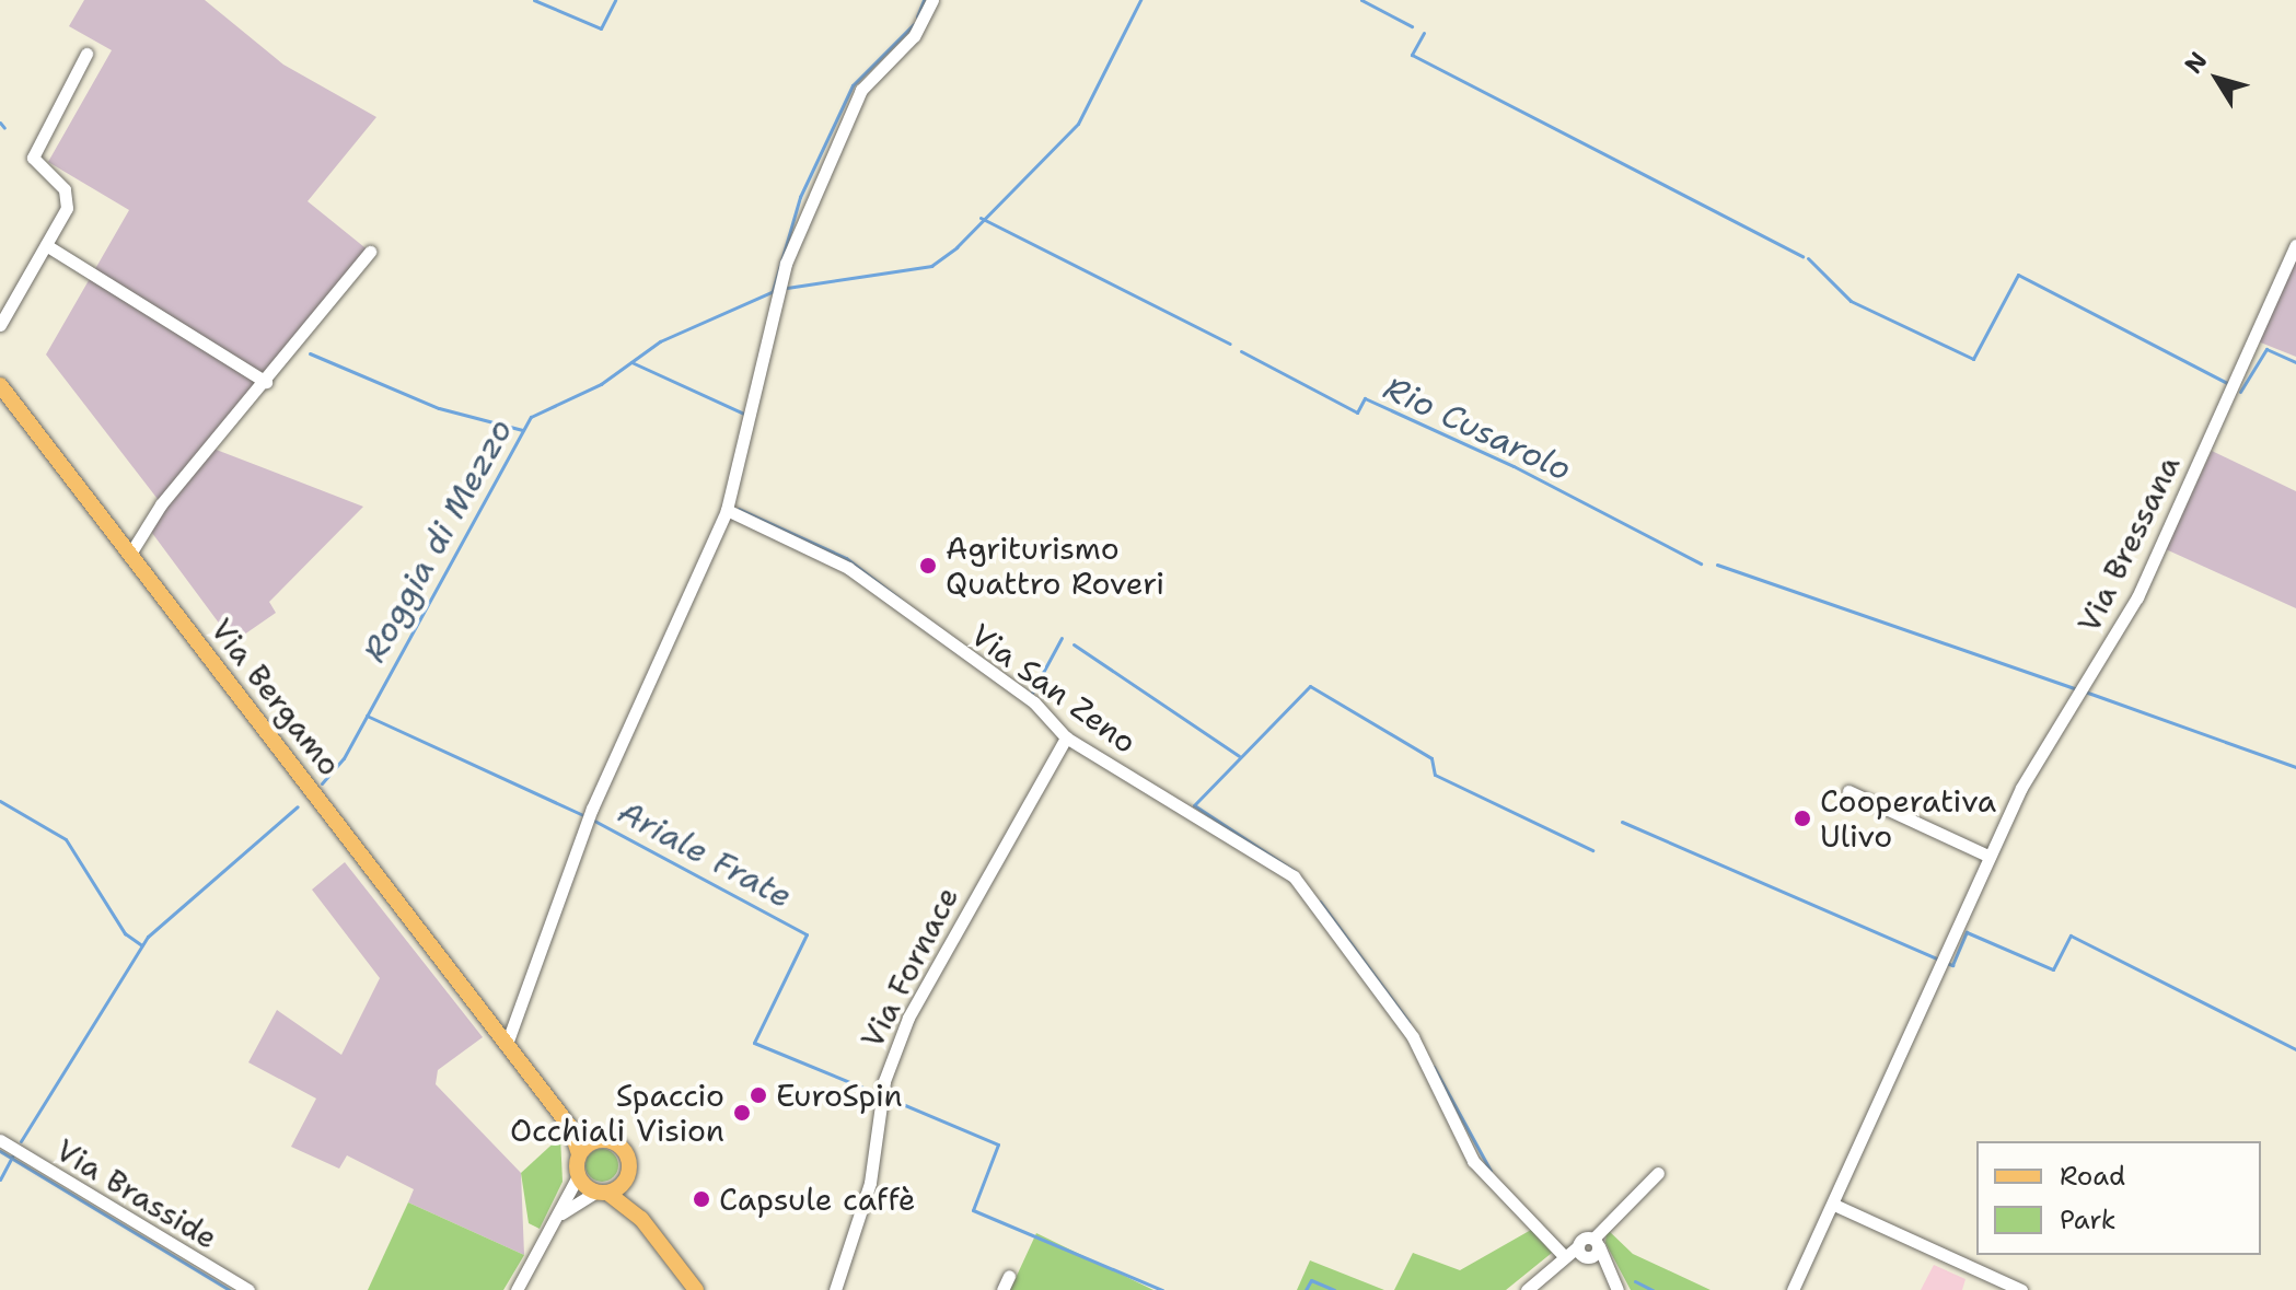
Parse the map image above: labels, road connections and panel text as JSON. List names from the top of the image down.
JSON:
{
  "streets": {
    "main road": ["Via Bergamo"],
    "street": [
      "Via Bressana",
      "Via San Zeno",
      "Via Fornace",
      "Via Brasside"
    ]
  },
  "crossings": [
    ["Via San Zeno", "Via Fornace"]
  ],
  "water": ["Rio Cusarolo", "Roggia di Mezzo", "Ariale Frate"],
  "places": [
    "Agriturismo Quattro Roveri",
    "Cooperativa Ulivo",
    "EuroSpin",
    "Spaccio Occhiali Vision",
    "Capsule caffè"
  ],
  "legend": ["Road", "Park"],
  "north": "top left"
}
